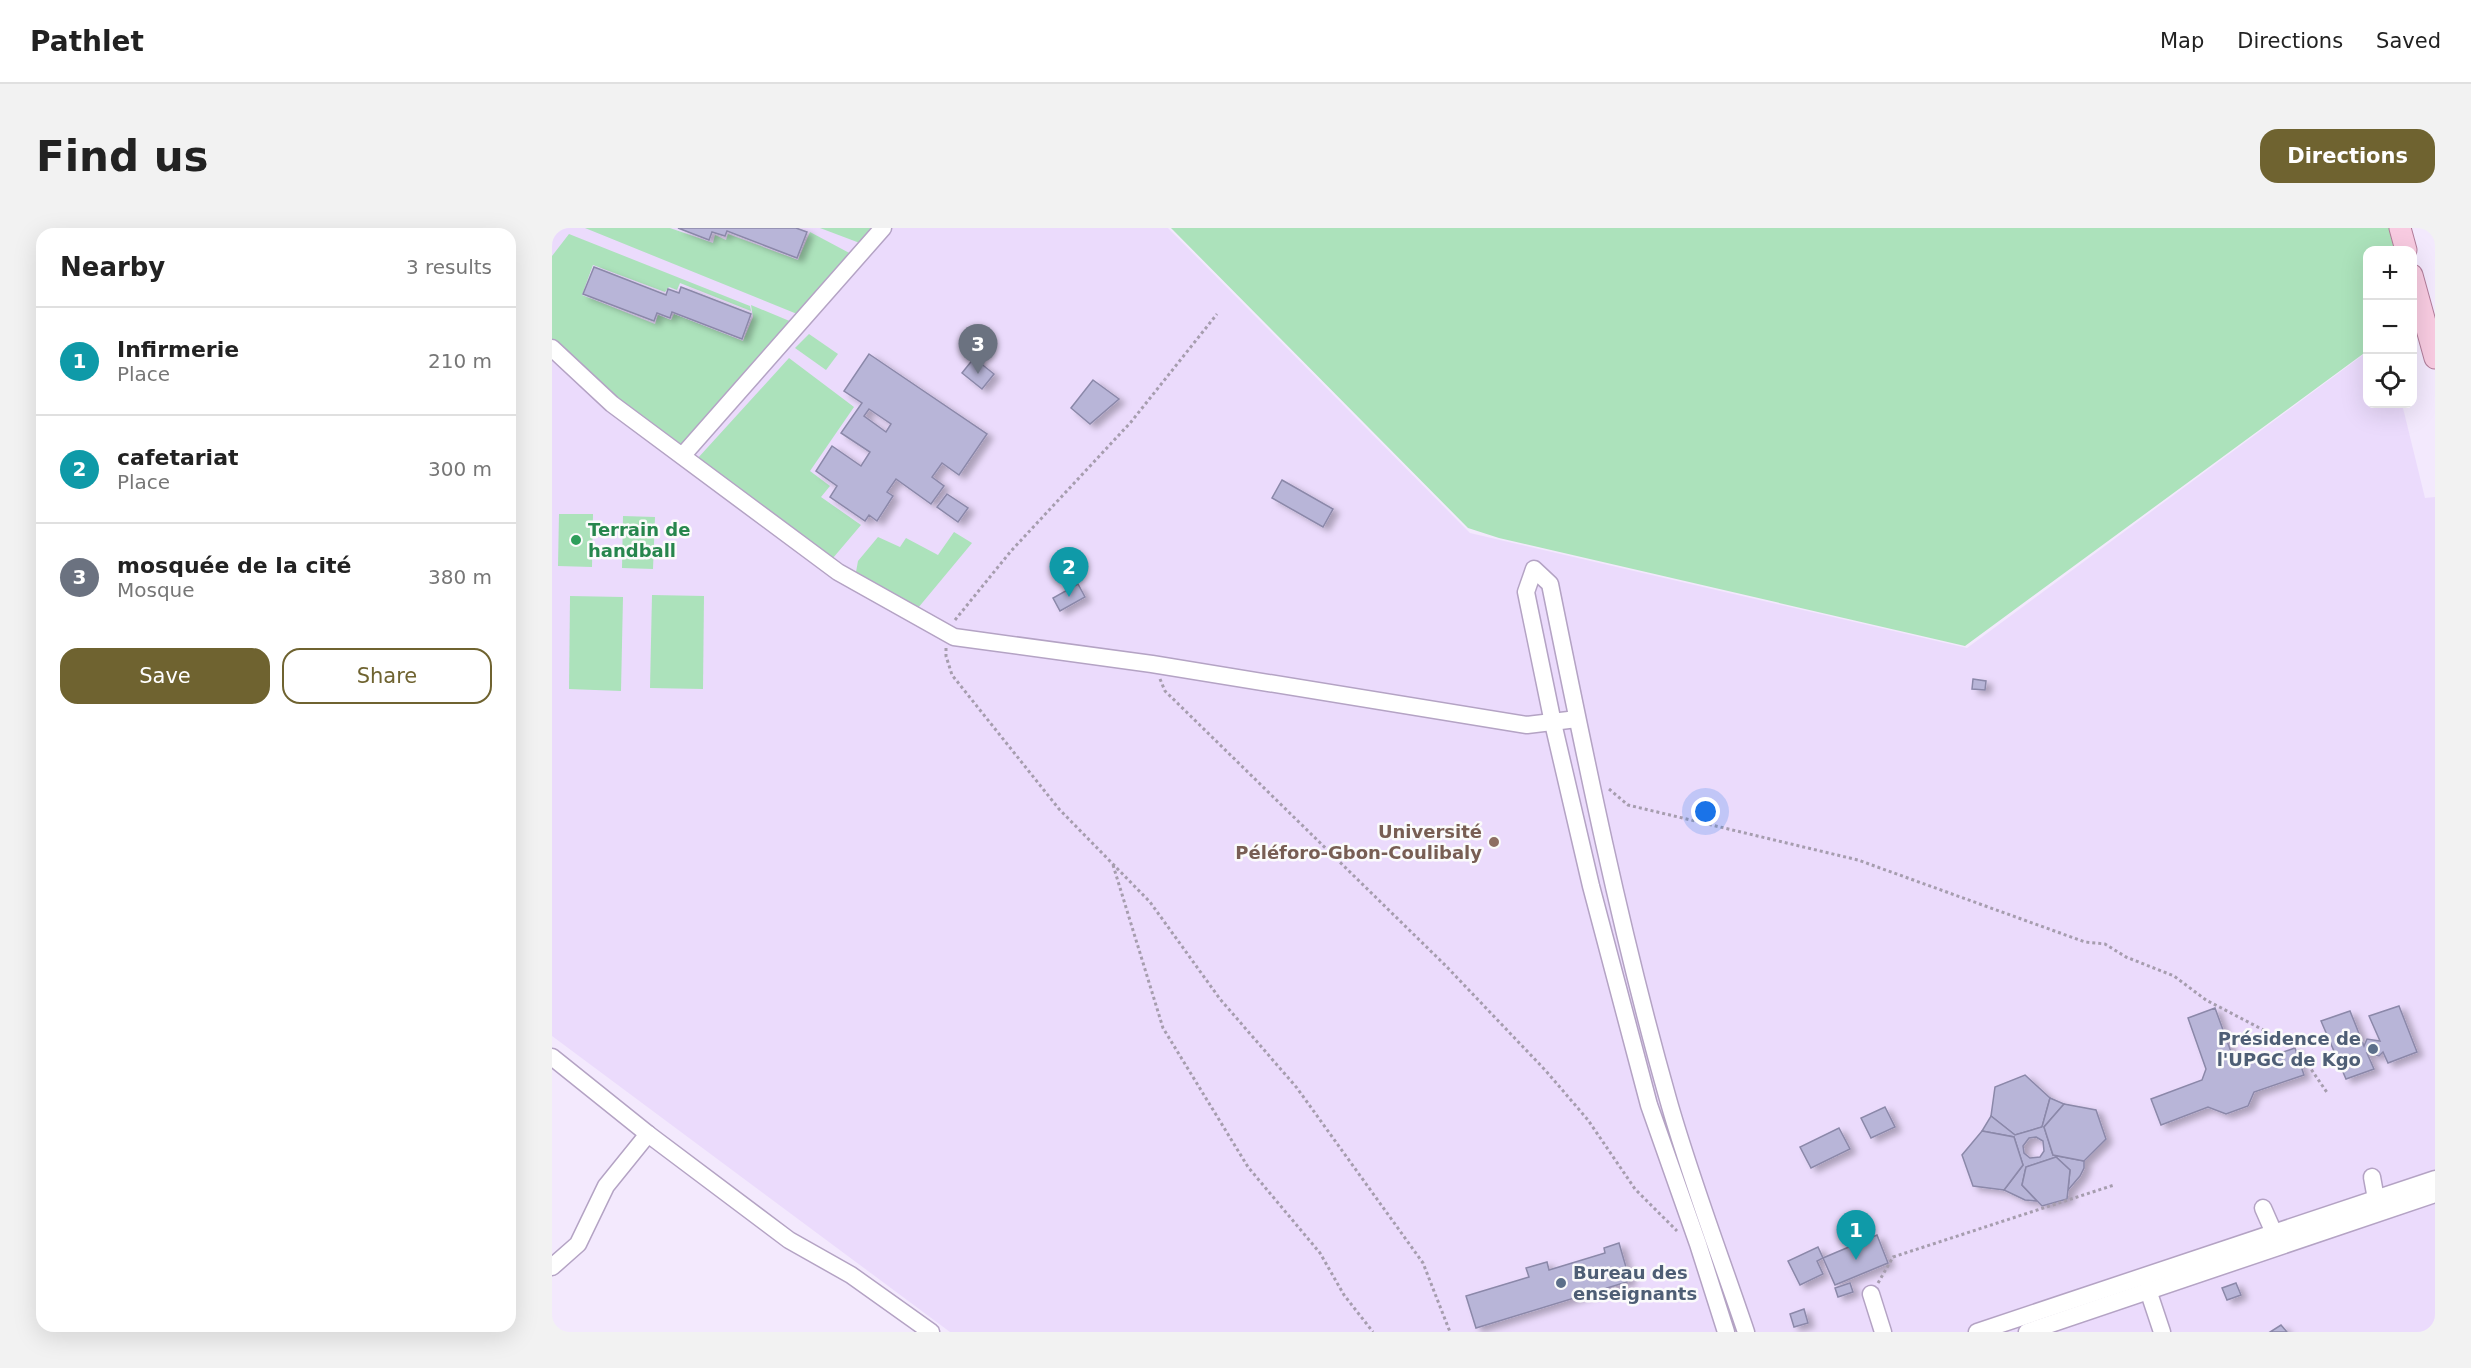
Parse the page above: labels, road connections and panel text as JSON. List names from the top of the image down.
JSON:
{
  "places": [
    "Terrain de handball",
    "Université Péléforo-Gbon-Coulibaly",
    "Présidence de l'UPGC de Kgo",
    "Bureau des enseignants"
  ],
  "page": {
    "header": "Pathlet",
    "nav": ["Map", "Directions", "Saved"],
    "buttons": [
      "Directions",
      ["Save", "Share"]
    ],
    "title": "Find us",
    "heading": ["Nearby", "3 results"],
    "map_buttons": ["+", "−"],
    "list": [
      {
        "mark": "1",
        "name": "Infirmerie",
        "note": "Place",
        "value": "210 m"
      },
      {
        "mark": "2",
        "name": "cafetariat",
        "note": "Place",
        "value": "300 m"
      },
      {
        "mark": "3",
        "name": "mosquée de la cité",
        "note": "Mosque",
        "value": "380 m"
      }
    ],
    "pins": ["3", "2", "1"]
  }
}
